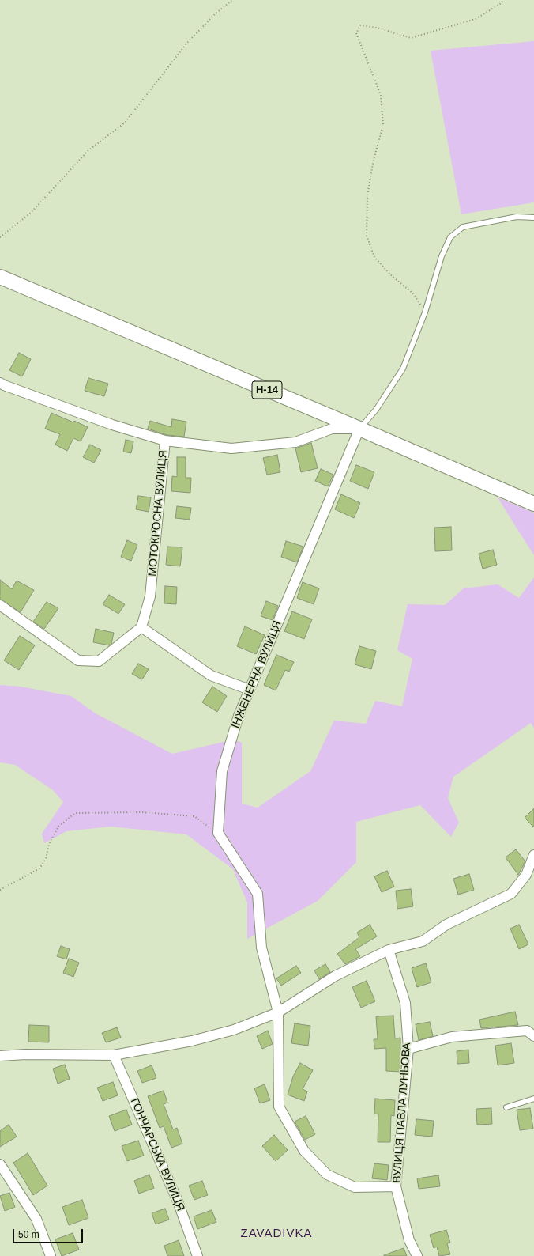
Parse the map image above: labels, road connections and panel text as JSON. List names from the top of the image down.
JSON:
{
  "streets": {
    "main road": ["Н-14"],
    "street": [
      "МОТОКРОСНА ВУЛИЦЯ",
      "ІНЖЕНЕРНА ВУЛИЦЯ",
      "ВУЛИЦЯ ПАВЛА ЛУНЬОВА",
      "ГОНЧАРСЬКА ВУЛИЦЯ"
    ]
  },
  "crossings": [
    ["Н-14", "ІНЖЕНЕРНА ВУЛИЦЯ"]
  ],
  "districts": ["ZAVADIVKA"],
  "scale_bar": "50 m"
}
